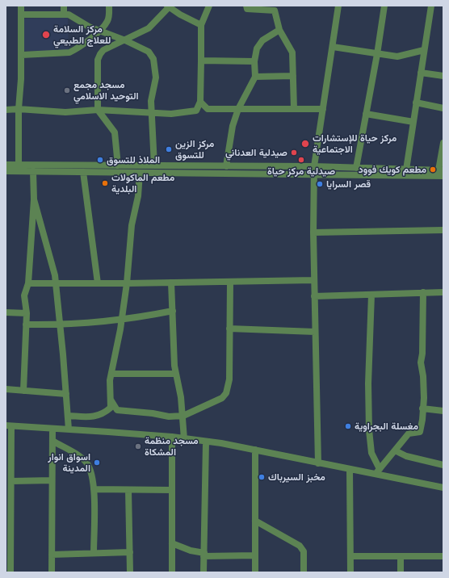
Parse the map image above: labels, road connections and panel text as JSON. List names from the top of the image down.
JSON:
{
  "places": [
    "مركز السلامة للعلاج الطبيعي",
    "مسجد مجمع التوحيد الاسلامي",
    "مركز حياة للإستشارات الاجتماعية",
    "مركز الزين للتسوق",
    "صيدلية العدناني",
    "الملاذ للتسوق",
    "صيدلية مركز حياة",
    "مطعم كويك فوود",
    "مطعم الماكولات البلدية",
    "قصر السرايا",
    "مغسلة البجراوية",
    "مسجد منظمة المشكاة",
    "اسواق انوار المدينة",
    "مخبز السيرباك"
  ]
}
